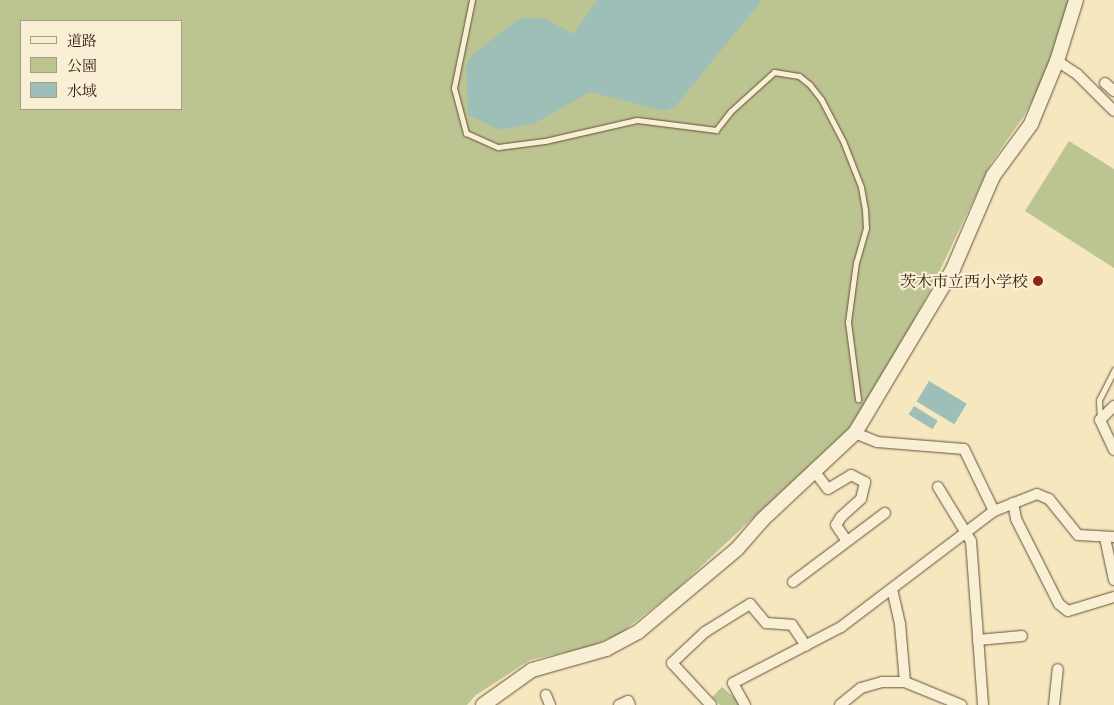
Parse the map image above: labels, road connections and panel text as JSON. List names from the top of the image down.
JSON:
{
  "places": ["茨木市立西小学校"],
  "legend": ["道路", "公園", "水域"]
}
